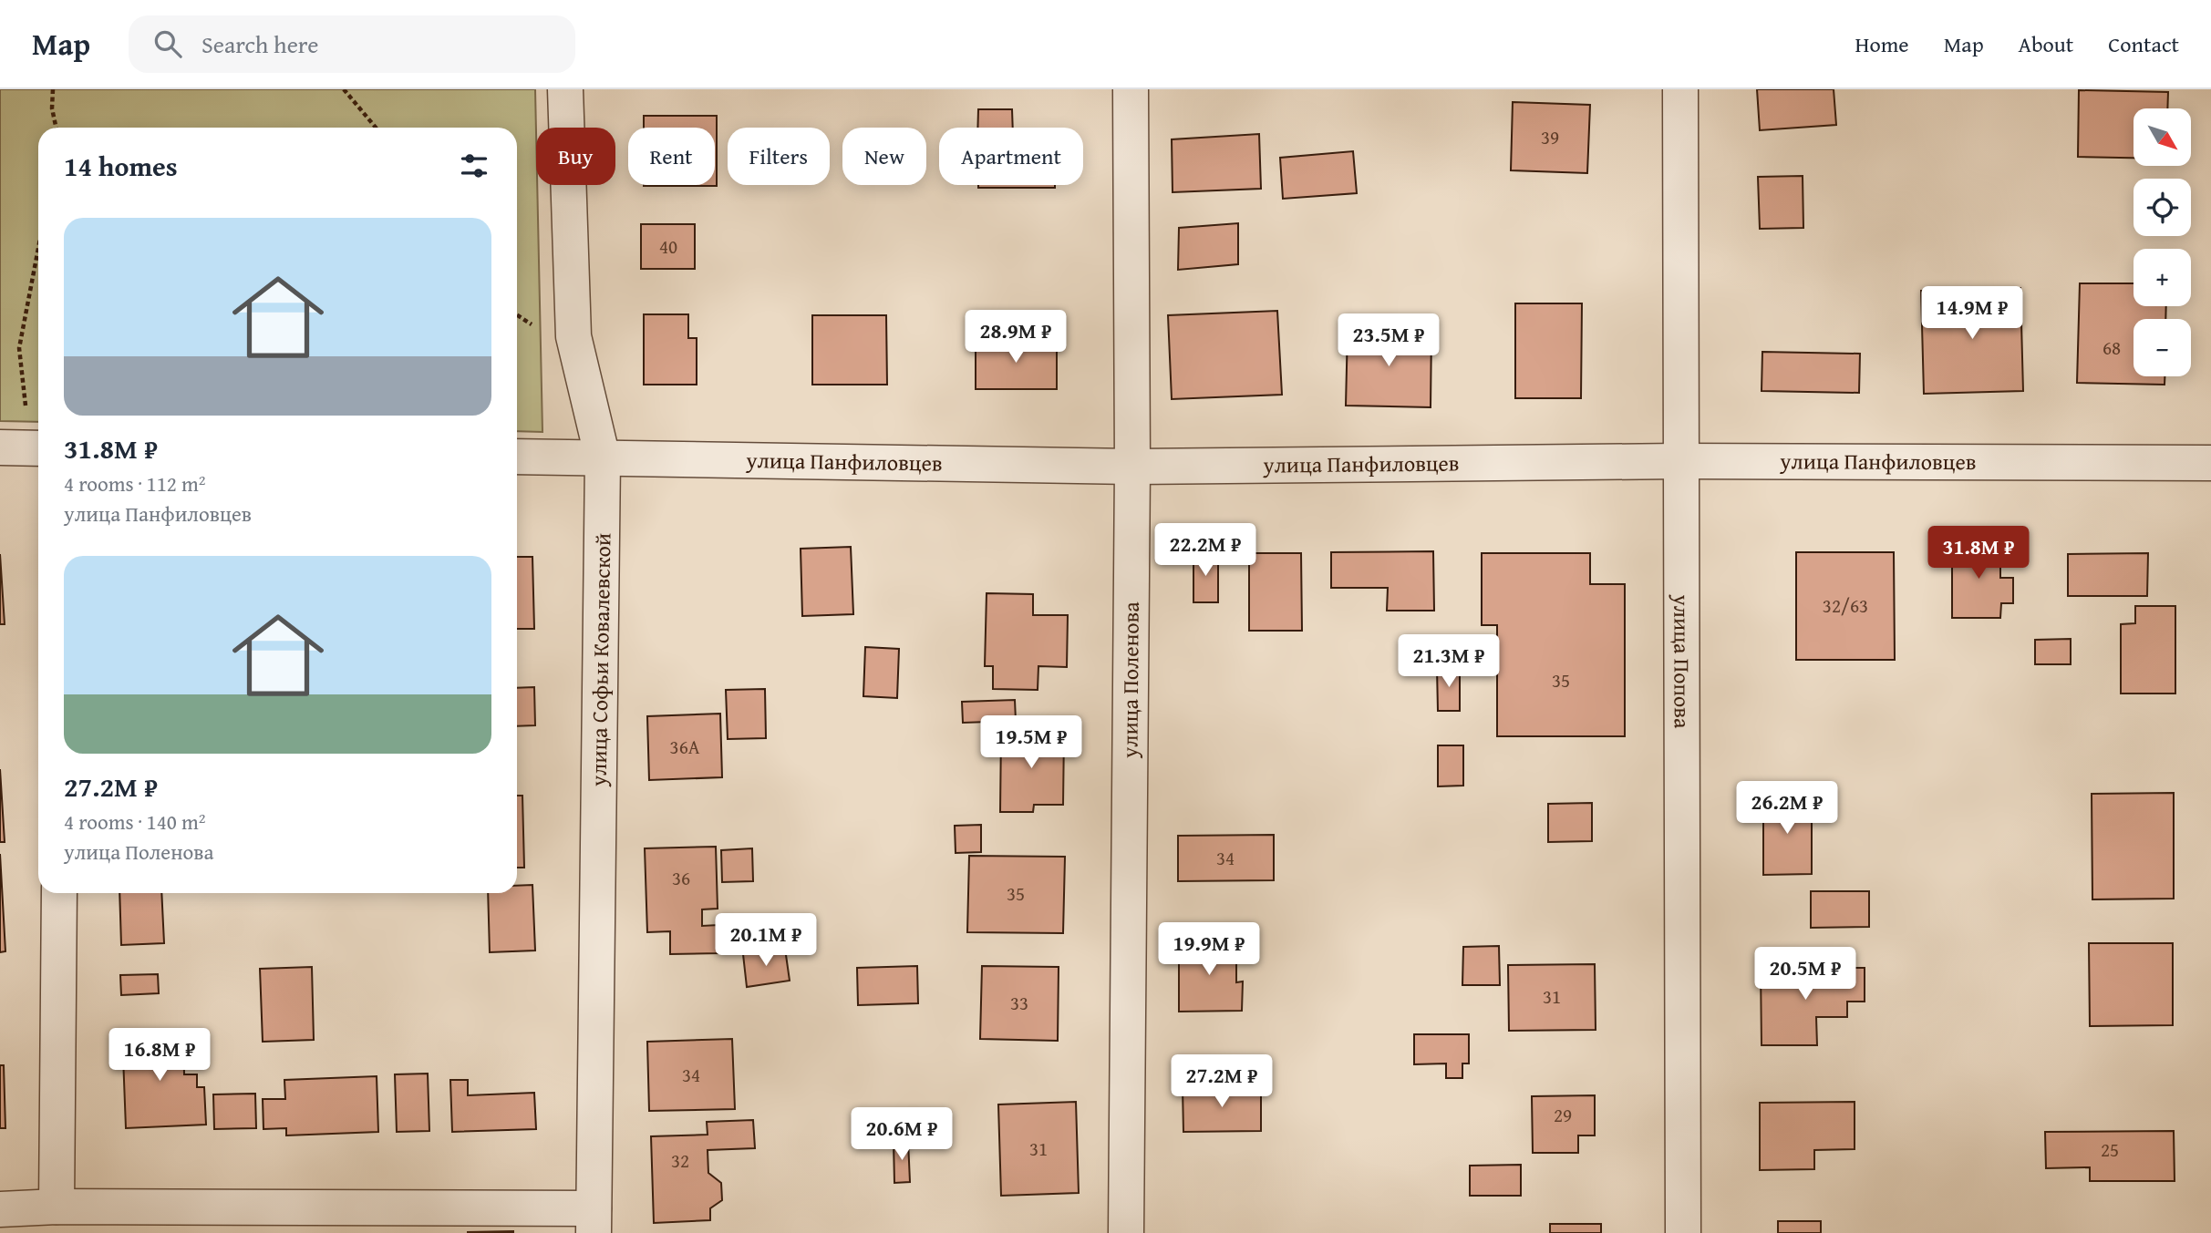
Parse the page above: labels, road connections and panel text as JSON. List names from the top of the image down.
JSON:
{
  "streets": {
    "street": [
      "улица Панфиловцев",
      "улица Софьи Ковалевской",
      "улица Попова",
      "улица Поленова"
    ]
  },
  "crossings": [
    ["улица Панфиловцев", "улица Софьи Ковалевской"],
    ["улица Панфиловцев", "улица Попова"],
    ["улица Панфиловцев", "улица Поленова"]
  ],
  "house_numbers": [
    "39",
    "40",
    "68",
    "32/63",
    "35",
    "36А",
    "34",
    "36",
    "35",
    "31",
    "33",
    "34",
    "29",
    "31",
    "25",
    "32"
  ],
  "north": "bottom right",
  "page": {
    "header": "Map",
    "search": "Search here",
    "nav": [
      "Home",
      "Map",
      "About",
      "Contact"
    ],
    "map_buttons": ["+", "−"],
    "chip": [
      "Buy",
      "Rent",
      "Filters",
      "New",
      "Apartment"
    ],
    "heading": "14 homes",
    "list": [
      {
        "name": "31.8M ₽",
        "note": "4 rooms · 112 m² · улица Панфиловцев"
      },
      {
        "name": "27.2M ₽",
        "note": "4 rooms · 140 m² · улица Поленова"
      }
    ],
    "price": [
      "14.9M ₽",
      "28.9M ₽",
      "23.5M ₽",
      "22.2M ₽",
      "31.8M ₽",
      "21.3M ₽",
      "19.5M ₽",
      "26.2M ₽",
      "20.1M ₽",
      "19.9M ₽",
      "20.5M ₽",
      "16.8M ₽",
      "27.2M ₽",
      "20.6M ₽"
    ]
  }
}
